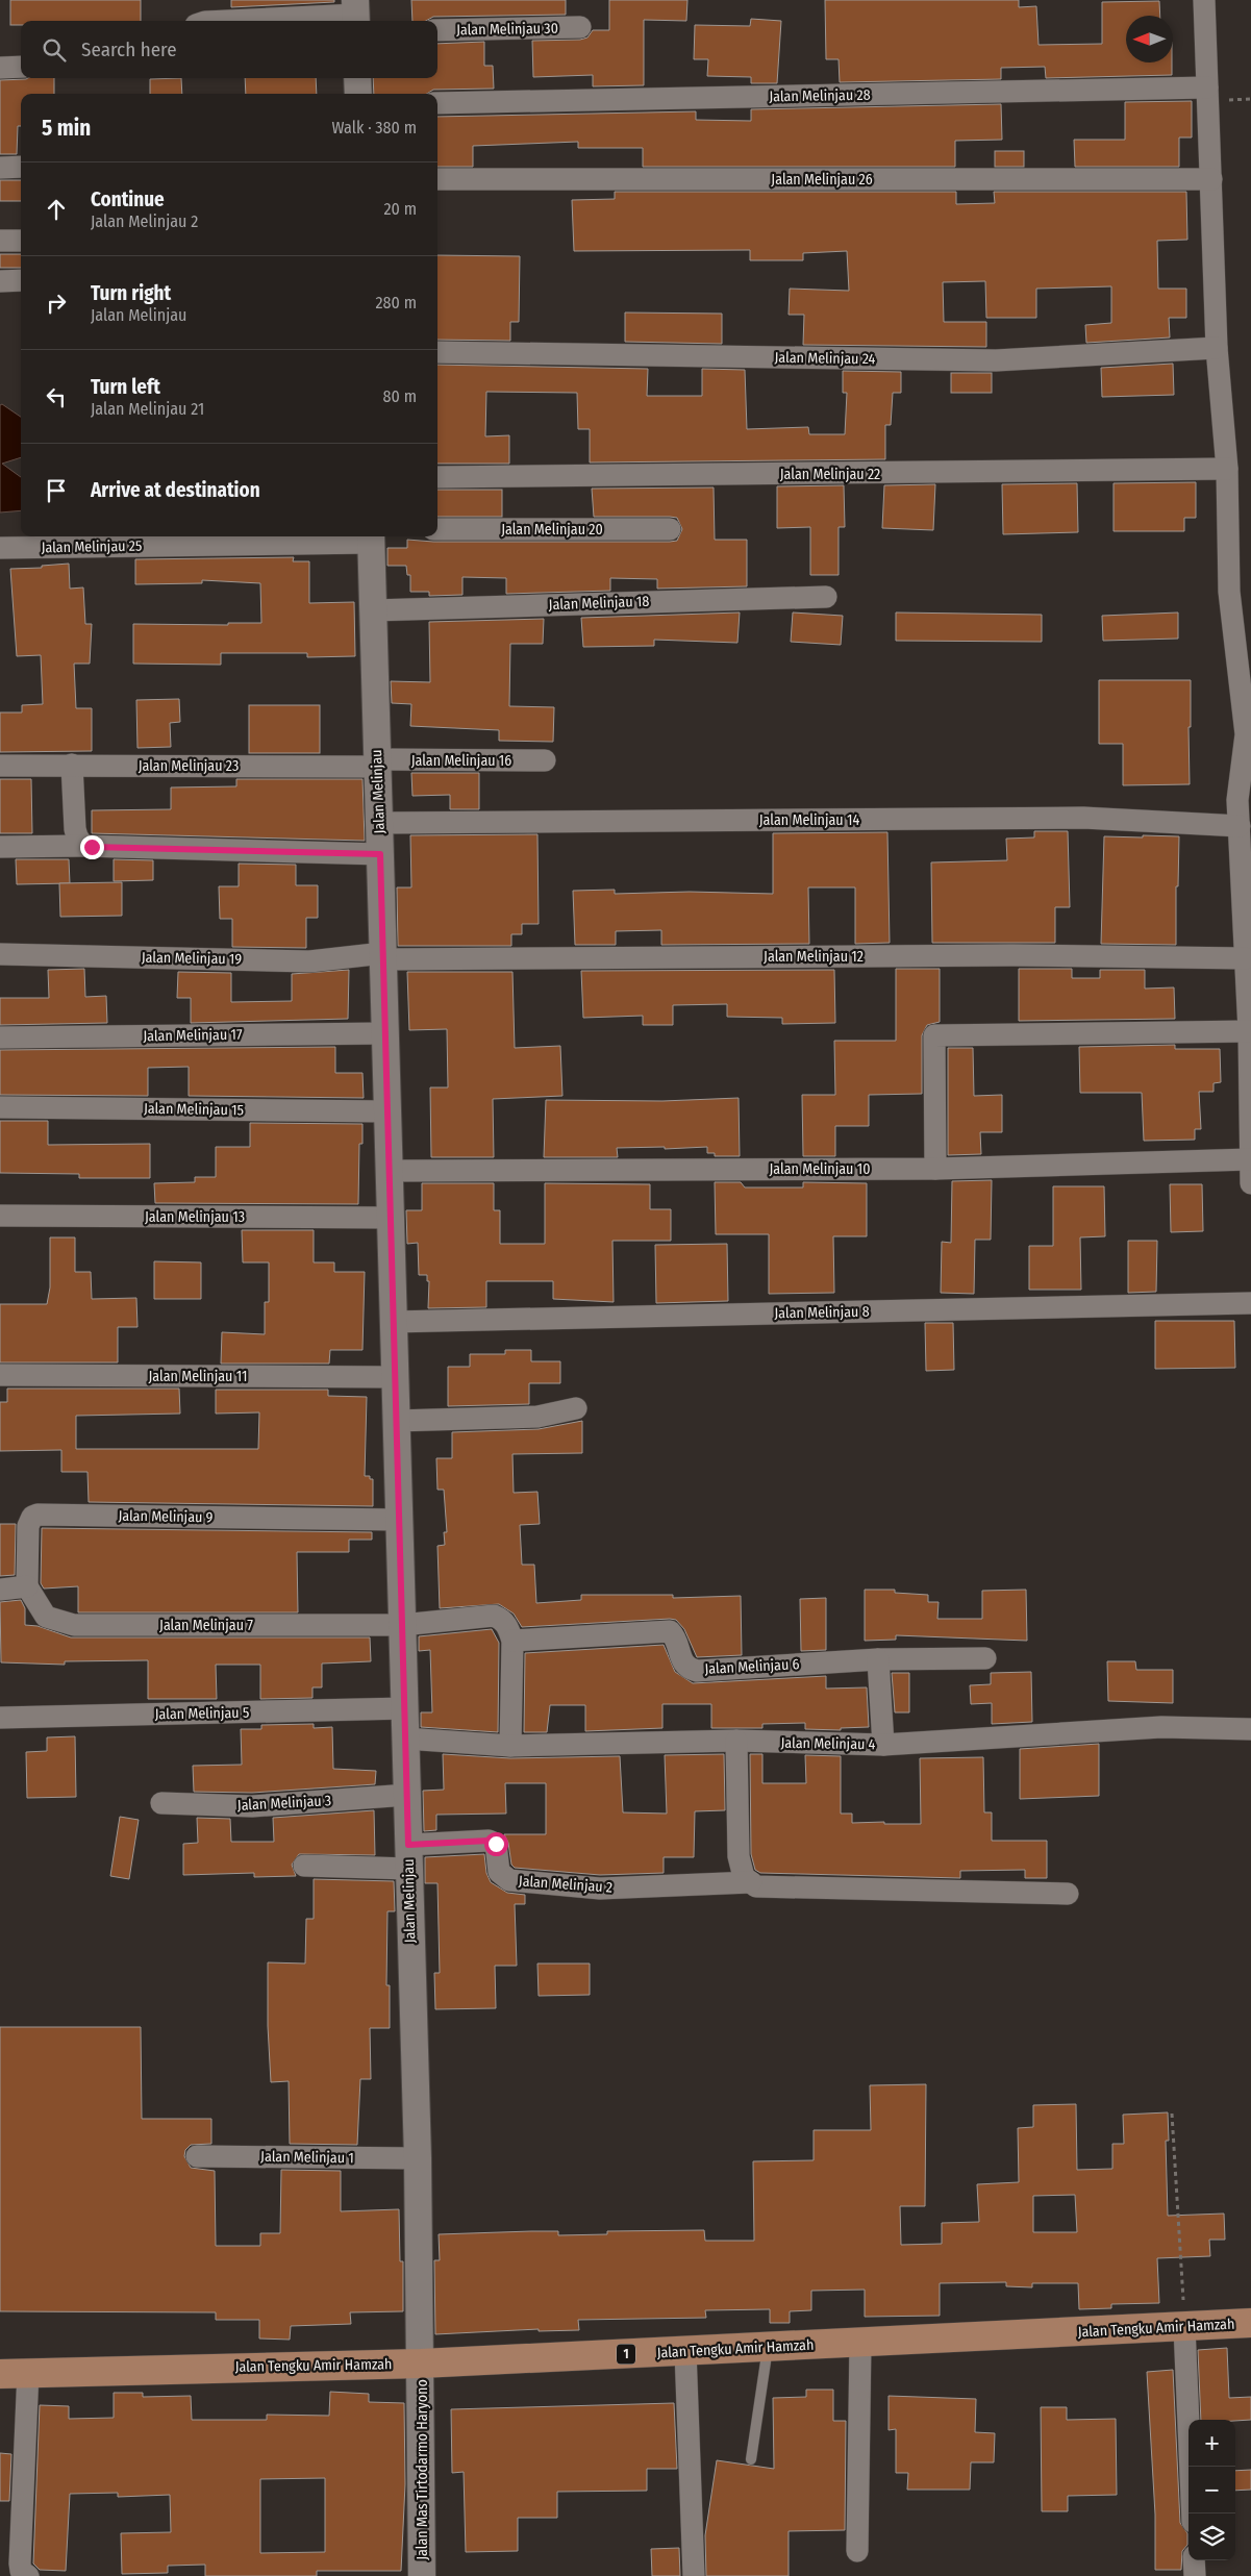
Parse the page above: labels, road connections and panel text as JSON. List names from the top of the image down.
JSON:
{
  "streets": {
    "main road": ["Jalan Tengku Amir Hamzah", "1"],
    "street": [
      "Jalan Melinjau 30",
      "Jalan Melinjau 28",
      "Jalan Melinjau 26",
      "Jalan Melinjau 24",
      "Jalan Melinjau 22",
      "Jalan Melinjau 20",
      "Jalan Melinjau 25",
      "Jalan Melinjau 18",
      "Jalan Melinjau 16",
      "Jalan Melinjau 23",
      "Jalan Melinjau",
      "Jalan Melinjau 14",
      "Jalan Melinjau 12",
      "Jalan Melinjau 19",
      "Jalan Melinjau 17",
      "Jalan Melinjau 15",
      "Jalan Melinjau 10",
      "Jalan Melinjau 13",
      "Jalan Melinjau 8",
      "Jalan Melinjau 11",
      "Jalan Melinjau 9",
      "Jalan Melinjau 7",
      "Jalan Melinjau 6",
      "Jalan Melinjau 5",
      "Jalan Melinjau 4",
      "Jalan Melinjau 3",
      "Jalan Melinjau 2",
      "Jalan Melinjau 1",
      "Jalan Mas Tirtodarmo Haryono"
    ]
  },
  "crossings": [
    ["Jalan Melinjau 25", "Jalan Melinjau"],
    ["Jalan Melinjau 18", "Jalan Melinjau"],
    ["Jalan Melinjau 16", "Jalan Melinjau 23"],
    ["Jalan Melinjau 16", "Jalan Melinjau"],
    ["Jalan Melinjau 23", "Jalan Melinjau"],
    ["Jalan Melinjau", "Jalan Melinjau 14"],
    ["Jalan Melinjau", "Jalan Melinjau 12"],
    ["Jalan Melinjau", "Jalan Melinjau 19"],
    ["Jalan Melinjau", "Jalan Melinjau 17"],
    ["Jalan Melinjau", "Jalan Melinjau 15"],
    ["Jalan Melinjau", "Jalan Melinjau 10"],
    ["Jalan Melinjau", "Jalan Melinjau 13"],
    ["Jalan Melinjau", "Jalan Melinjau 8"],
    ["Jalan Melinjau", "Jalan Melinjau 11"],
    ["Jalan Melinjau", "Jalan Melinjau 9"],
    ["Jalan Melinjau", "Jalan Melinjau 7"],
    ["Jalan Melinjau", "Jalan Melinjau 5"],
    ["Jalan Melinjau", "Jalan Melinjau 4"],
    ["Jalan Melinjau", "Jalan Melinjau 3"],
    ["Jalan Melinjau", "Jalan Melinjau 2"],
    ["Jalan Melinjau", "Jalan Melinjau 1"],
    ["Jalan Melinjau", "Jalan Tengku Amir Hamzah"],
    ["Jalan Melinjau", "Jalan Mas Tirtodarmo Haryono"],
    ["Jalan Melinjau 12", "Jalan Melinjau 19"],
    ["Jalan Melinjau 9", "Jalan Melinjau 7"],
    ["Jalan Tengku Amir Hamzah", "Jalan Mas Tirtodarmo Haryono"]
  ],
  "north": "left",
  "page": {
    "search": "Search here",
    "heading": ["5 min", "Walk · 380 m"],
    "list": [
      ["Continue", "Jalan Melinjau 2", "20 m"],
      ["Turn right", "Jalan Melinjau", "280 m"],
      ["Turn left", "Jalan Melinjau 21", "80 m"],
      "Arrive at destination"
    ],
    "map_buttons": ["+", "−"]
  }
}
